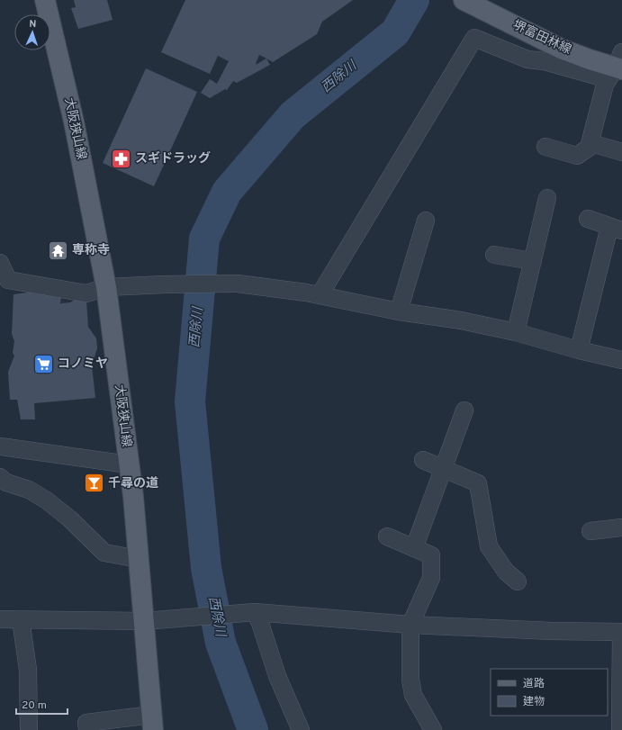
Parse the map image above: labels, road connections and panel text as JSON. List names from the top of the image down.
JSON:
{
  "streets": {
    "main road": ["堺富田林線", "大阪狭山線"]
  },
  "water": ["西除川"],
  "places": {
    "pharmacy": ["スギドラッグ"],
    "temple": ["専称寺"],
    "supermarket": ["コノミヤ"],
    "bar": ["千尋の道"]
  },
  "legend": ["道路", "建物"],
  "scale_bar": "20 m",
  "north": "top"
}
